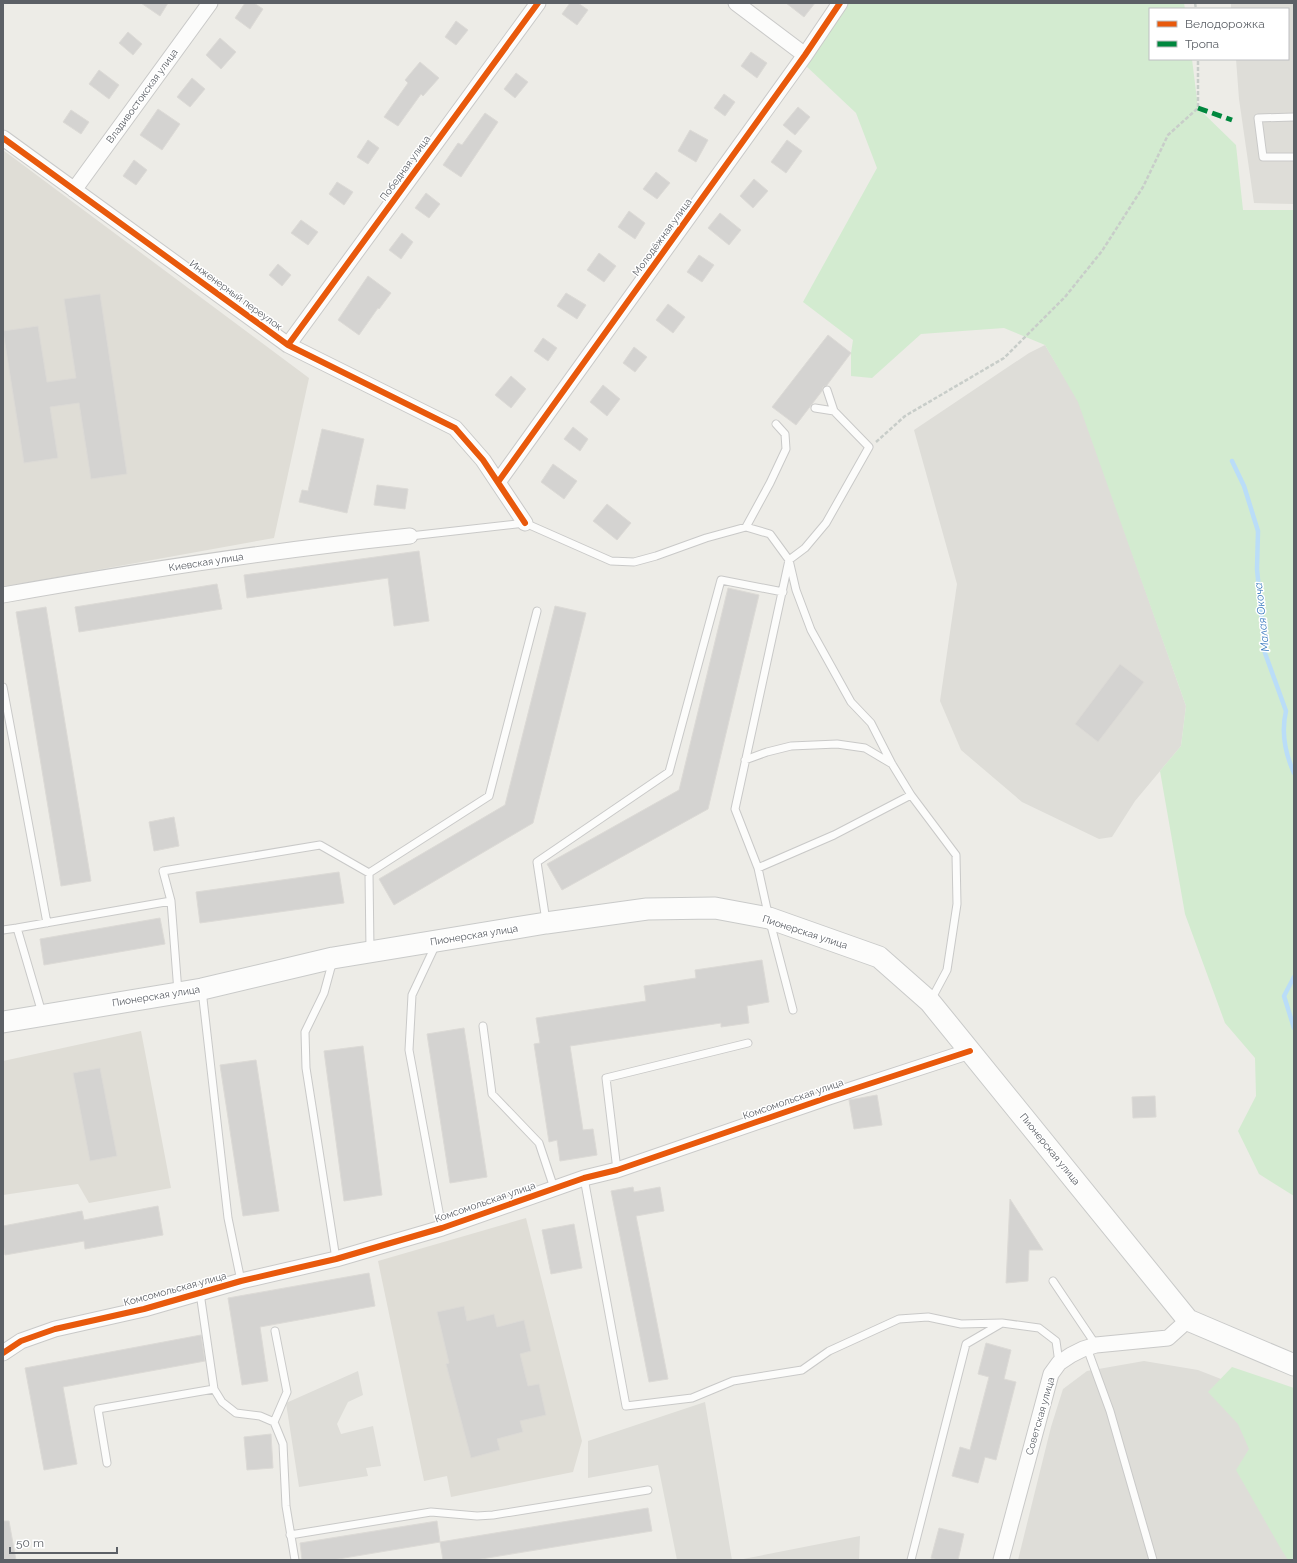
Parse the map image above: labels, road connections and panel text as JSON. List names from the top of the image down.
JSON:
{
  "streets": {
    "main road": ["Пионерская улица"],
    "street": [
      "Владивостокская улица",
      "Победная улица",
      "Молодёжная улица",
      "Инженерный переулок",
      "Киевская улица",
      "Комсомольская улица",
      "Советская улица"
    ]
  },
  "crossings": [
    ["Владивостокская улица", "Инженерный переулок"],
    ["Победная улица", "Инженерный переулок"],
    ["Молодёжная улица", "Инженерный переулок"],
    ["Пионерская улица", "Комсомольская улица"],
    ["Пионерская улица", "Советская улица"]
  ],
  "water": ["Малая Окоча"],
  "legend": ["Велодорожка", "Тропа"],
  "scale_bar": "50 m"
}
